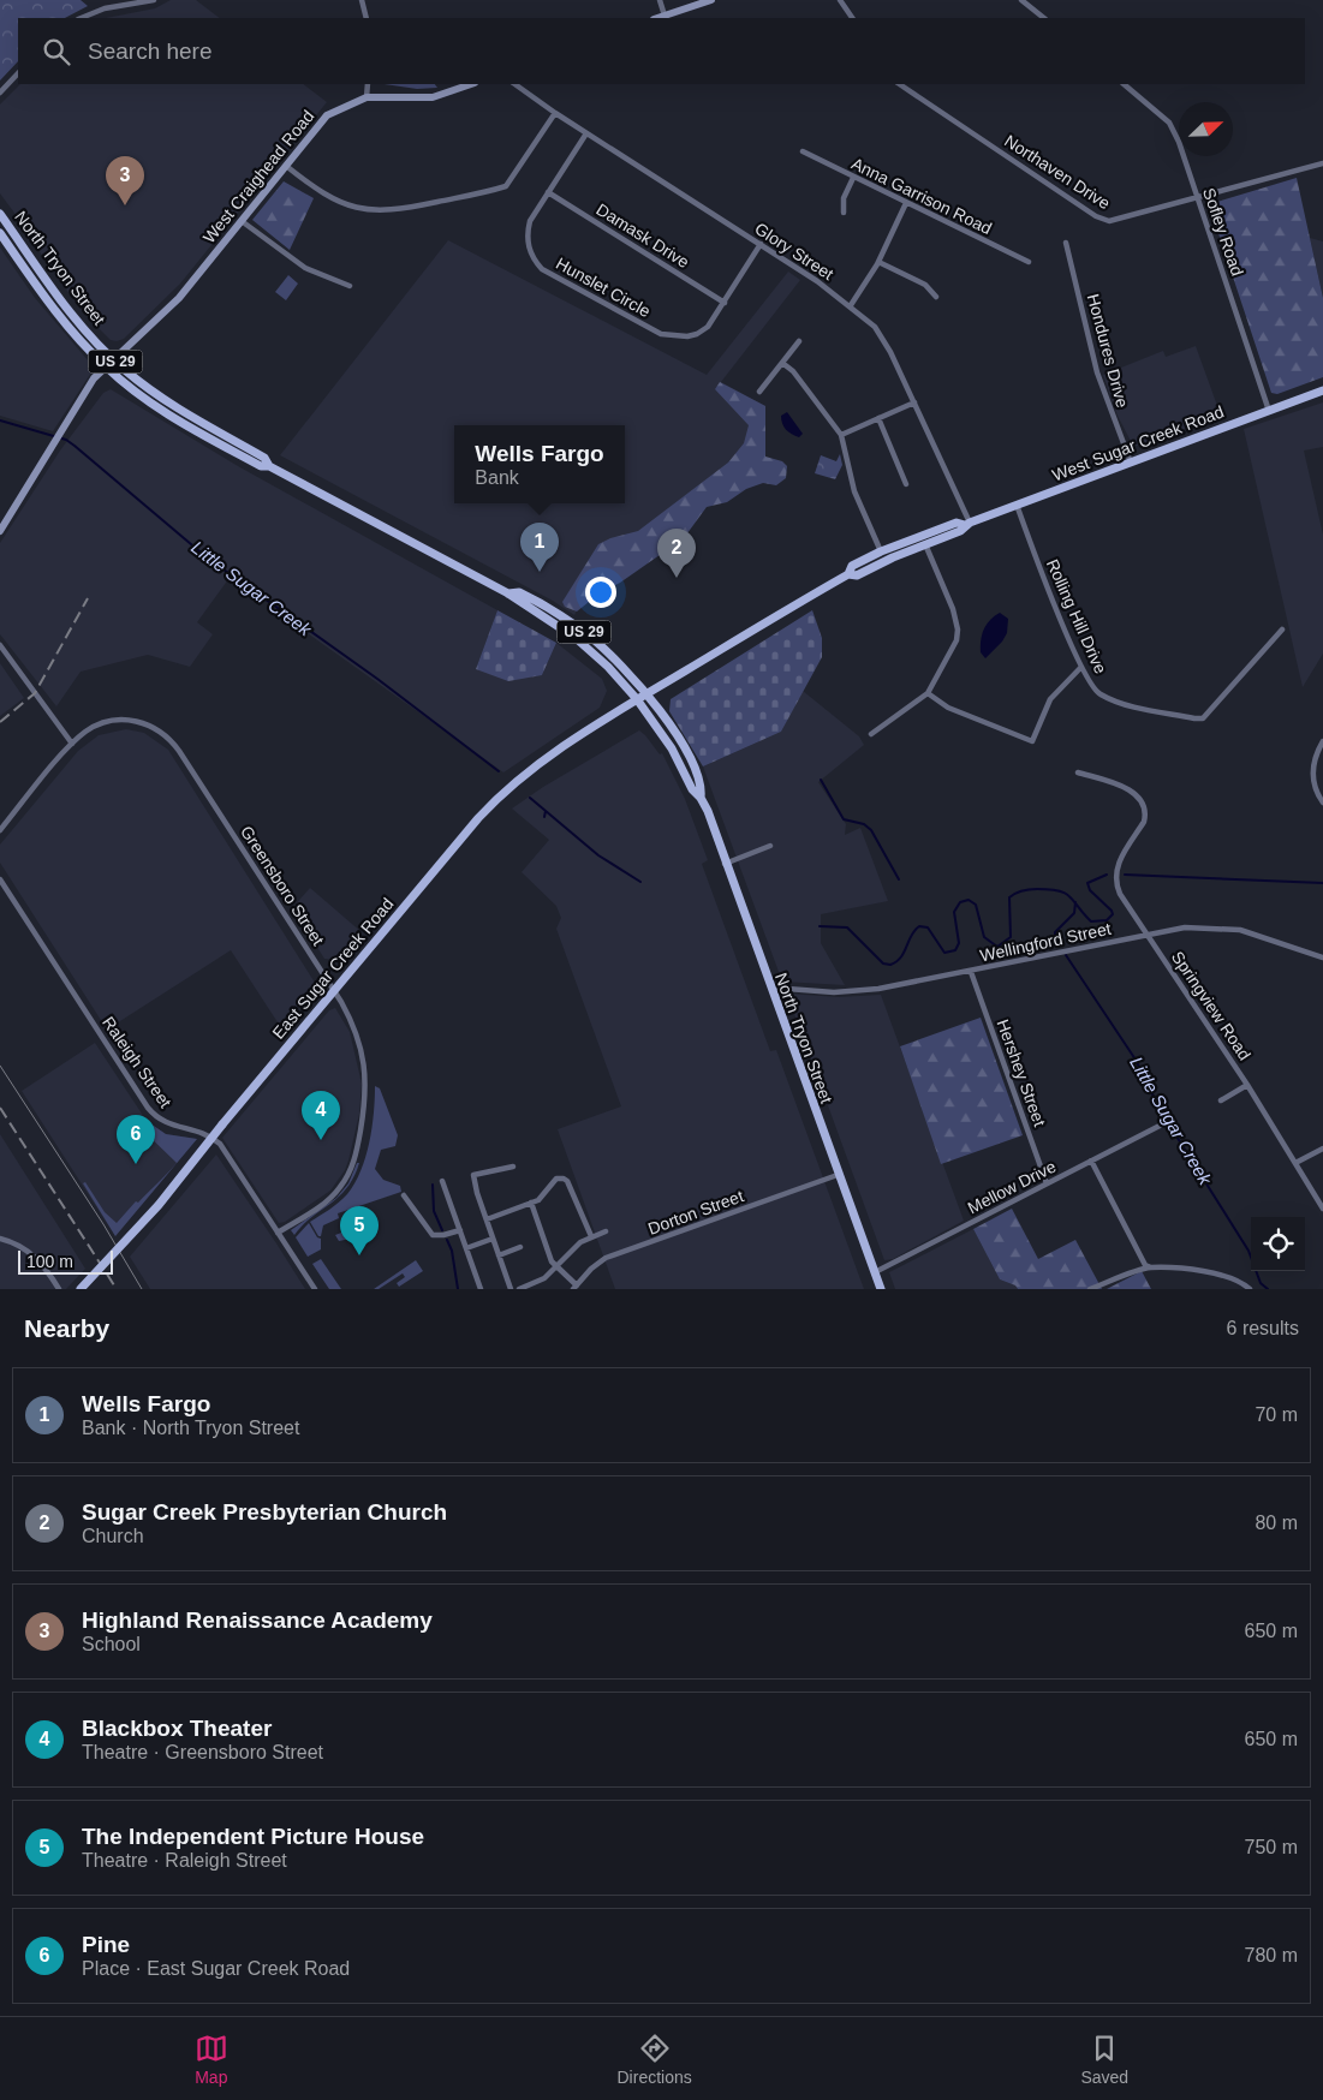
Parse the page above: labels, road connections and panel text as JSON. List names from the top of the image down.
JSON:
{
  "streets": {
    "main road": [
      "North Tryon Street",
      "US 29",
      "West Sugar Creek Road",
      "East Sugar Creek Road"
    ],
    "street": [
      "Northaven Drive",
      "West Craighead Road",
      "Anna Garrison Road",
      "Sofley Road",
      "Damask Drive",
      "Glory Street",
      "Hunslet Circle",
      "Hondures Drive",
      "Rolling Hill Drive",
      "Greensboro Street",
      "Wellingford Street",
      "Springview Road",
      "Raleigh Street",
      "Hershey Street",
      "Mellow Drive",
      "Dorton Street"
    ]
  },
  "crossings": [
    ["Northaven Drive", "Sofley Road"],
    ["West Craighead Road", "North Tryon Street"],
    ["Sofley Road", "West Sugar Creek Road"],
    ["Damask Drive", "Hunslet Circle"],
    ["Glory Street", "Hunslet Circle"],
    ["Glory Street", "West Sugar Creek Road"],
    ["North Tryon Street", "West Sugar Creek Road"],
    ["North Tryon Street", "Wellingford Street"],
    ["North Tryon Street", "East Sugar Creek Road"],
    ["North Tryon Street", "Mellow Drive"],
    ["North Tryon Street", "Dorton Street"],
    ["Hondures Drive", "West Sugar Creek Road"],
    ["West Sugar Creek Road", "Rolling Hill Drive"],
    ["West Sugar Creek Road", "East Sugar Creek Road"],
    ["Greensboro Street", "East Sugar Creek Road"],
    ["Greensboro Street", "Raleigh Street"],
    ["Wellingford Street", "Springview Road"],
    ["Wellingford Street", "Hershey Street"],
    ["Hershey Street", "Mellow Drive"]
  ],
  "water": ["Little Sugar Creek"],
  "scale_bar": "100 m",
  "north": "top right",
  "page": {
    "search": "Search here",
    "pins": [
      "3",
      "1",
      "2",
      "4",
      "6",
      "5"
    ],
    "popup": ["Wells Fargo", "Bank"],
    "scale": "100 m",
    "heading": ["Nearby", "6 results"],
    "list": [
      {
        "mark": "1",
        "name": "Wells Fargo",
        "note": "Bank · North Tryon Street",
        "value": "70 m"
      },
      {
        "mark": "2",
        "name": "Sugar Creek Presbyterian Church",
        "note": "Church",
        "value": "80 m"
      },
      {
        "mark": "3",
        "name": "Highland Renaissance Academy",
        "note": "School",
        "value": "650 m"
      },
      {
        "mark": "4",
        "name": "Blackbox Theater",
        "note": "Theatre · Greensboro Street",
        "value": "650 m"
      },
      {
        "mark": "5",
        "name": "The Independent Picture House",
        "note": "Theatre · Raleigh Street",
        "value": "750 m"
      },
      {
        "mark": "6",
        "name": "Pine",
        "note": "Place · East Sugar Creek Road",
        "value": "780 m"
      }
    ],
    "nav": ["Map", "Directions", "Saved"]
  }
}
